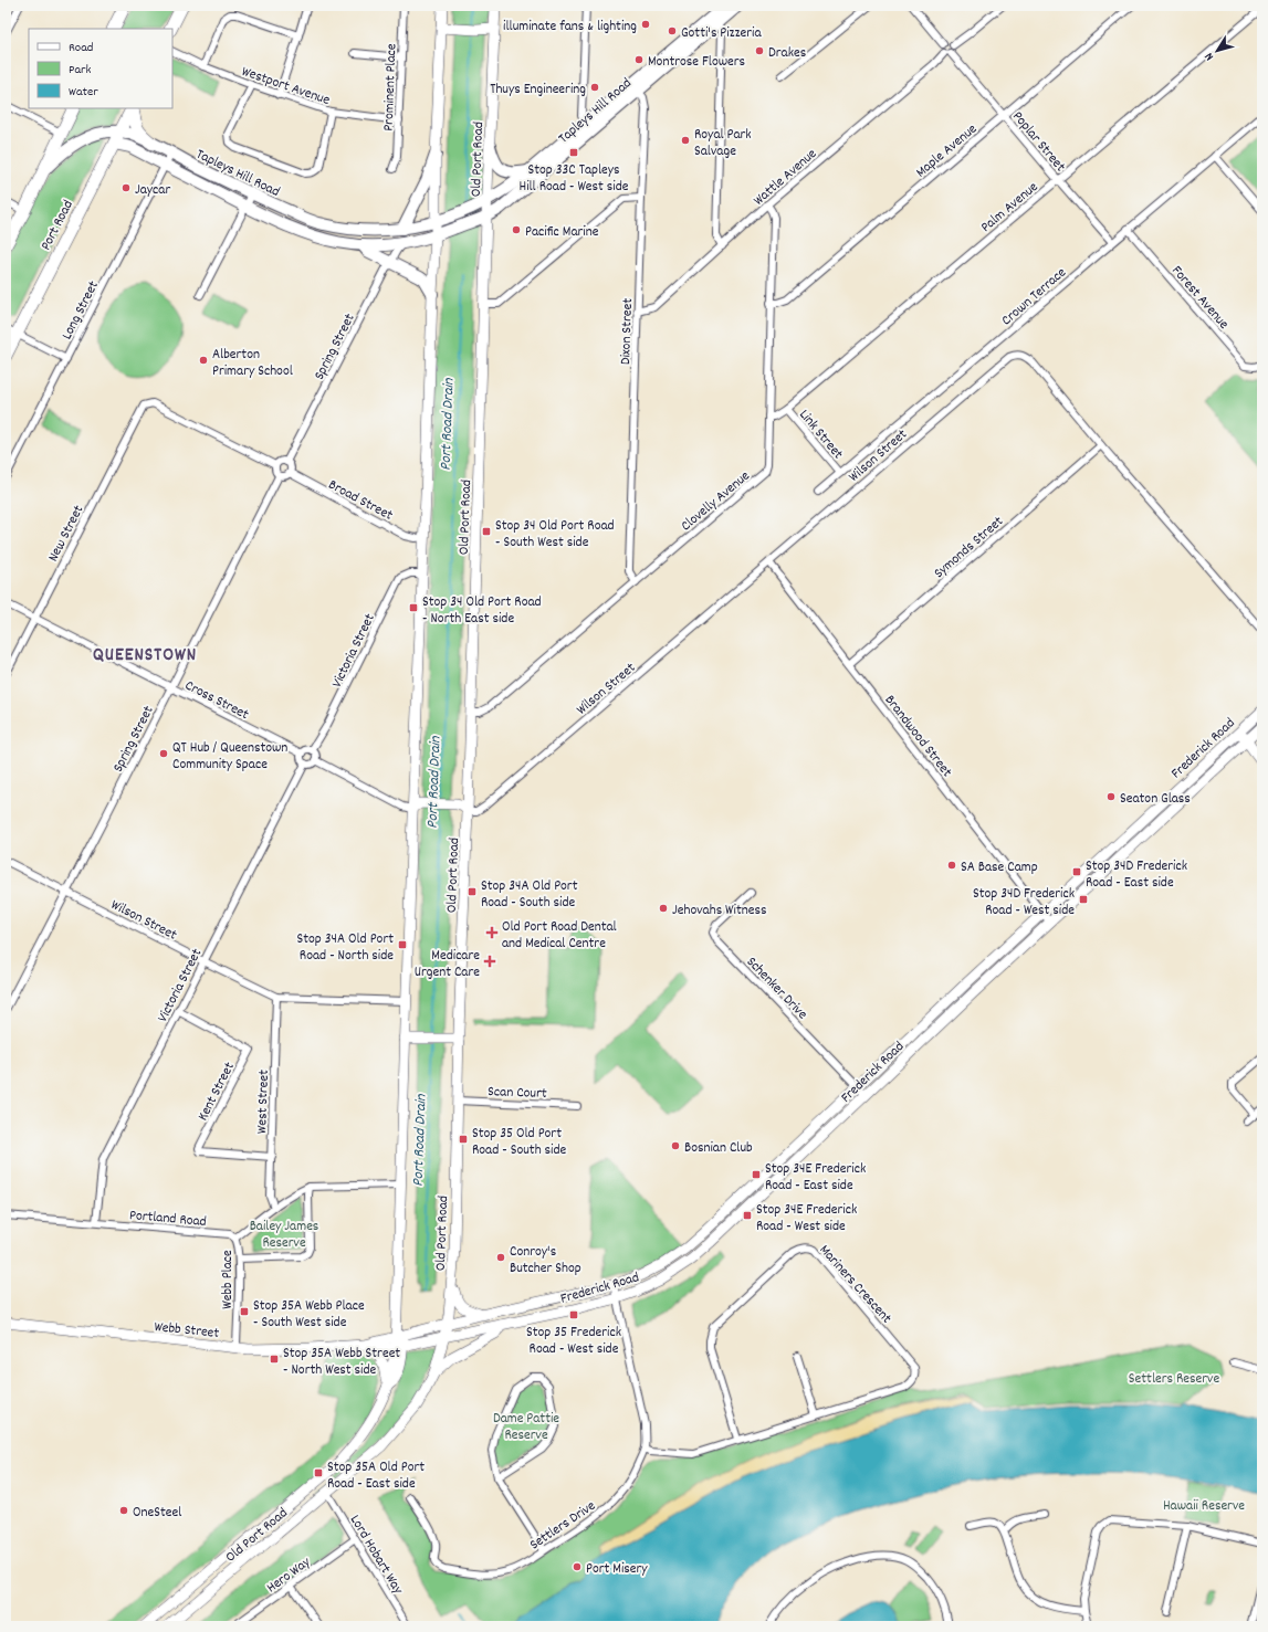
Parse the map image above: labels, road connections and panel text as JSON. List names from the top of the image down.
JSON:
{
  "streets": {
    "highway": ["Port Road"],
    "main road": [
      "Tapleys Hill Road",
      "Old Port Road",
      "Frederick Road",
      "Webb Street"
    ],
    "street": [
      "Westport Avenue",
      "Prominent Place",
      "Poplar Street",
      "Maple Avenue",
      "Wattle Avenue",
      "Palm Avenue",
      "Crown Terrace",
      "Forest Avenue",
      "Long Street",
      "Dixon Street",
      "Spring Street",
      "Link Street",
      "Wilson Street",
      "Broad Street",
      "Clovelly Avenue",
      "New Street",
      "Symonds Street",
      "Victoria Street",
      "Cross Street",
      "Brandwood Street",
      "Schenker Drive",
      "Kent Street",
      "Scan Court",
      "West Street",
      "Portland Road",
      "Webb Place",
      "Mariners Crescent",
      "Settlers Drive",
      "Lord Hobart Way",
      "Hero Way"
    ]
  },
  "crossings": [
    ["Westport Avenue", "Prominent Place"],
    ["Tapleys Hill Road", "Old Port Road"],
    ["Tapleys Hill Road", "Port Road"],
    ["Tapleys Hill Road", "Long Street"],
    ["Tapleys Hill Road", "Dixon Street"],
    ["Tapleys Hill Road", "Spring Street"],
    ["Poplar Street", "Maple Avenue"],
    ["Poplar Street", "Wattle Avenue"],
    ["Poplar Street", "Palm Avenue"],
    ["Poplar Street", "Crown Terrace"],
    ["Maple Avenue", "Clovelly Avenue"],
    ["Old Port Road", "Wilson Street"],
    ["Old Port Road", "Broad Street"],
    ["Old Port Road", "Clovelly Avenue"],
    ["Old Port Road", "Victoria Street"],
    ["Old Port Road", "Frederick Road"],
    ["Old Port Road", "Scan Court"],
    ["Old Port Road", "Webb Street"],
    ["Old Port Road", "Lord Hobart Way"],
    ["Wattle Avenue", "Dixon Street"],
    ["Wattle Avenue", "Clovelly Avenue"],
    ["Palm Avenue", "Link Street"],
    ["Palm Avenue", "Clovelly Avenue"],
    ["Crown Terrace", "Forest Avenue"],
    ["Crown Terrace", "Link Street"],
    ["Dixon Street", "Clovelly Avenue"],
    ["Spring Street", "Wilson Street"],
    ["Spring Street", "Broad Street"],
    ["Spring Street", "New Street"],
    ["Spring Street", "Cross Street"],
    ["Wilson Street", "Symonds Street"],
    ["Wilson Street", "Victoria Street"],
    ["Wilson Street", "Brandwood Street"],
    ["Wilson Street", "West Street"],
    ["Broad Street", "New Street"],
    ["New Street", "Cross Street"],
    ["Symonds Street", "Brandwood Street"],
    ["Victoria Street", "Cross Street"],
    ["Victoria Street", "Kent Street"],
    ["Victoria Street", "Portland Road"],
    ["Brandwood Street", "Frederick Road"],
    ["Frederick Road", "Schenker Drive"],
    ["Frederick Road", "Webb Street"],
    ["Frederick Road", "Settlers Drive"],
    ["Kent Street", "West Street"],
    ["Portland Road", "Webb Place"],
    ["Webb Place", "Webb Street"],
    ["Mariners Crescent", "Settlers Drive"],
    ["Lord Hobart Way", "Hero Way"]
  ],
  "districts": ["QUEENSTOWN"],
  "water": ["Port Road Drain"],
  "parks": [
    "Bailey James Reserve",
    "Settlers Reserve",
    "Dame Pattie Reserve",
    "Hawaii Reserve"
  ],
  "places": {
    "other": [
      "illuminate fans & lighting",
      "Gotti's Pizzeria",
      "Drakes",
      "Montrose Flowers",
      "Thuys Engineering",
      "Royal Park Salvage",
      "Jaycar",
      "Pacific Marine",
      "Alberton Primary School",
      "QT Hub / Queenstown Community Space",
      "Seaton Glass",
      "SA Base Camp",
      "Jehovahs Witness",
      "Bosnian Club",
      "Conroy's Butcher Shop",
      "OneSteel",
      "Port Misery"
    ],
    "transit": [
      "Stop 33C Tapleys Hill Road - West side",
      "Stop 34 Old Port Road - South West side",
      "Stop 34 Old Port Road - North East side",
      "Stop 34D Frederick Road - East side",
      "Stop 34A Old Port Road - South side",
      "Stop 34D Frederick Road - West side",
      "Stop 34A Old Port Road - North side",
      "Stop 35 Old Port Road - South side",
      "Stop 34E Frederick Road - East side",
      "Stop 34E Frederick Road - West side",
      "Stop 35A Webb Place - South West side",
      "Stop 35 Frederick Road - West side",
      "Stop 35A Webb Street - North West side",
      "Stop 35A Old Port Road - East side"
    ],
    "health": ["Old Port Road Dental and Medical Centre", "Medicare Urgent Care"]
  },
  "legend": ["Road", "Park", "Water"],
  "north": "bottom left"
}
